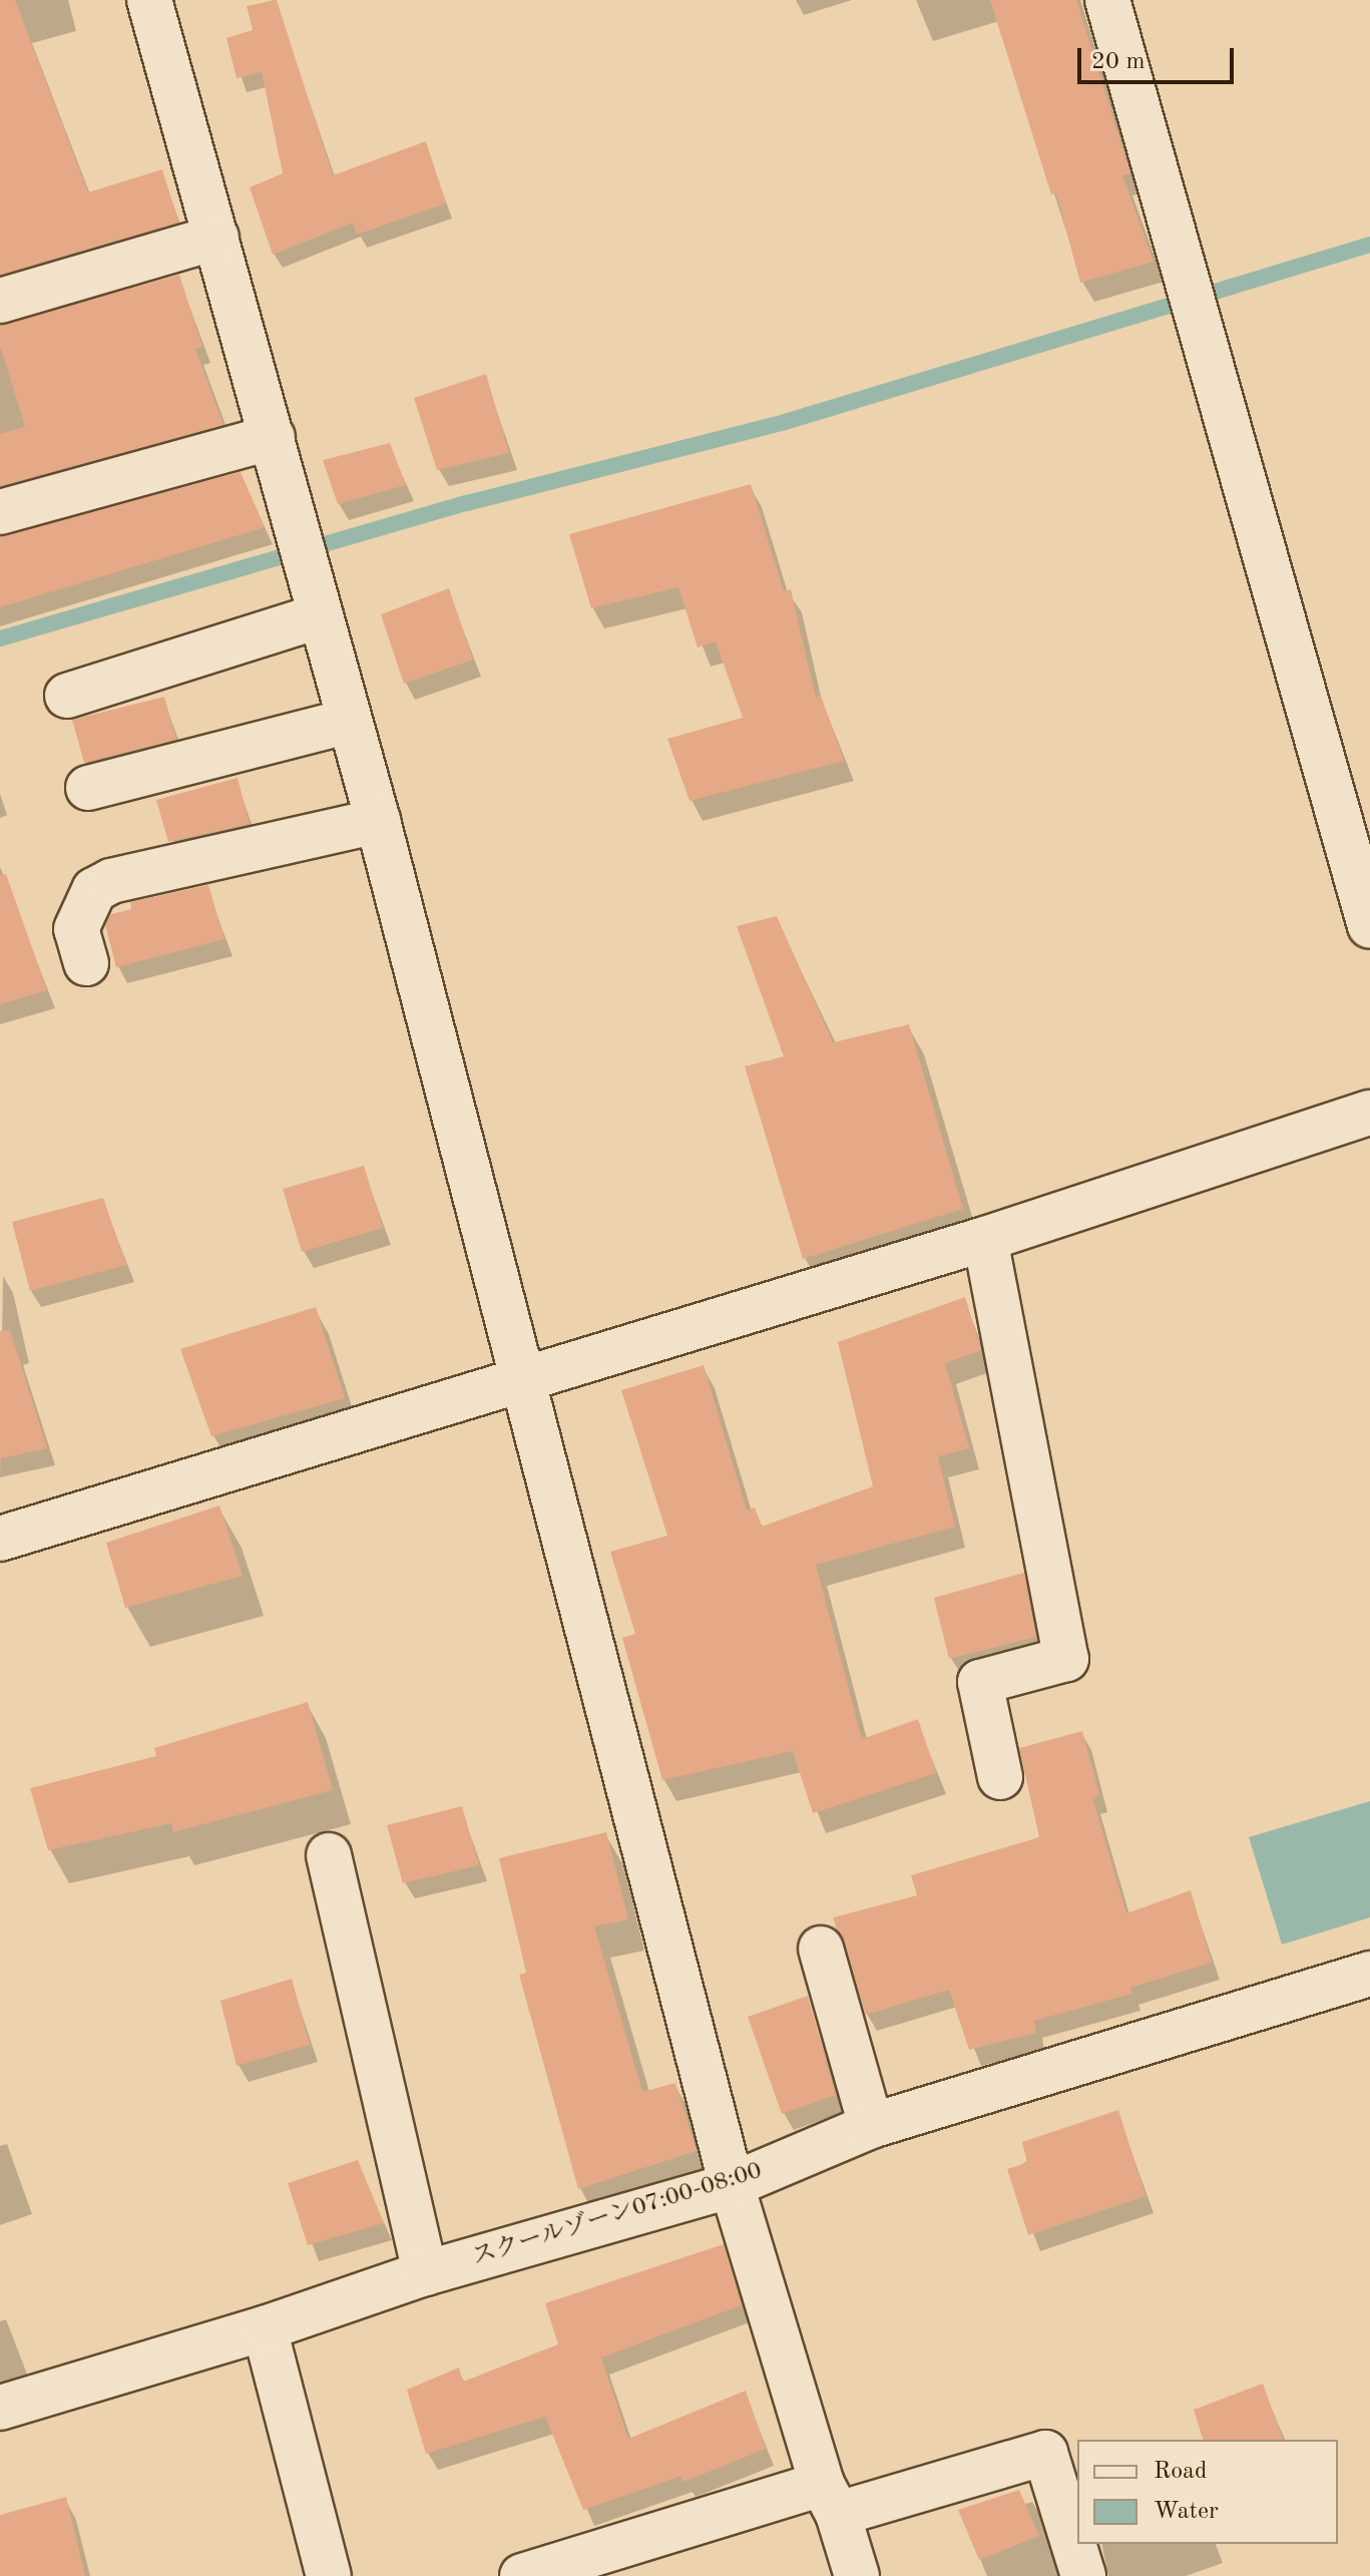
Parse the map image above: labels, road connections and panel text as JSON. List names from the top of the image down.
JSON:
{
  "streets": {
    "street": ["スクールゾーン07:00-08:00"]
  },
  "legend": ["Road", "Water"],
  "scale_bar": "20 m"
}
